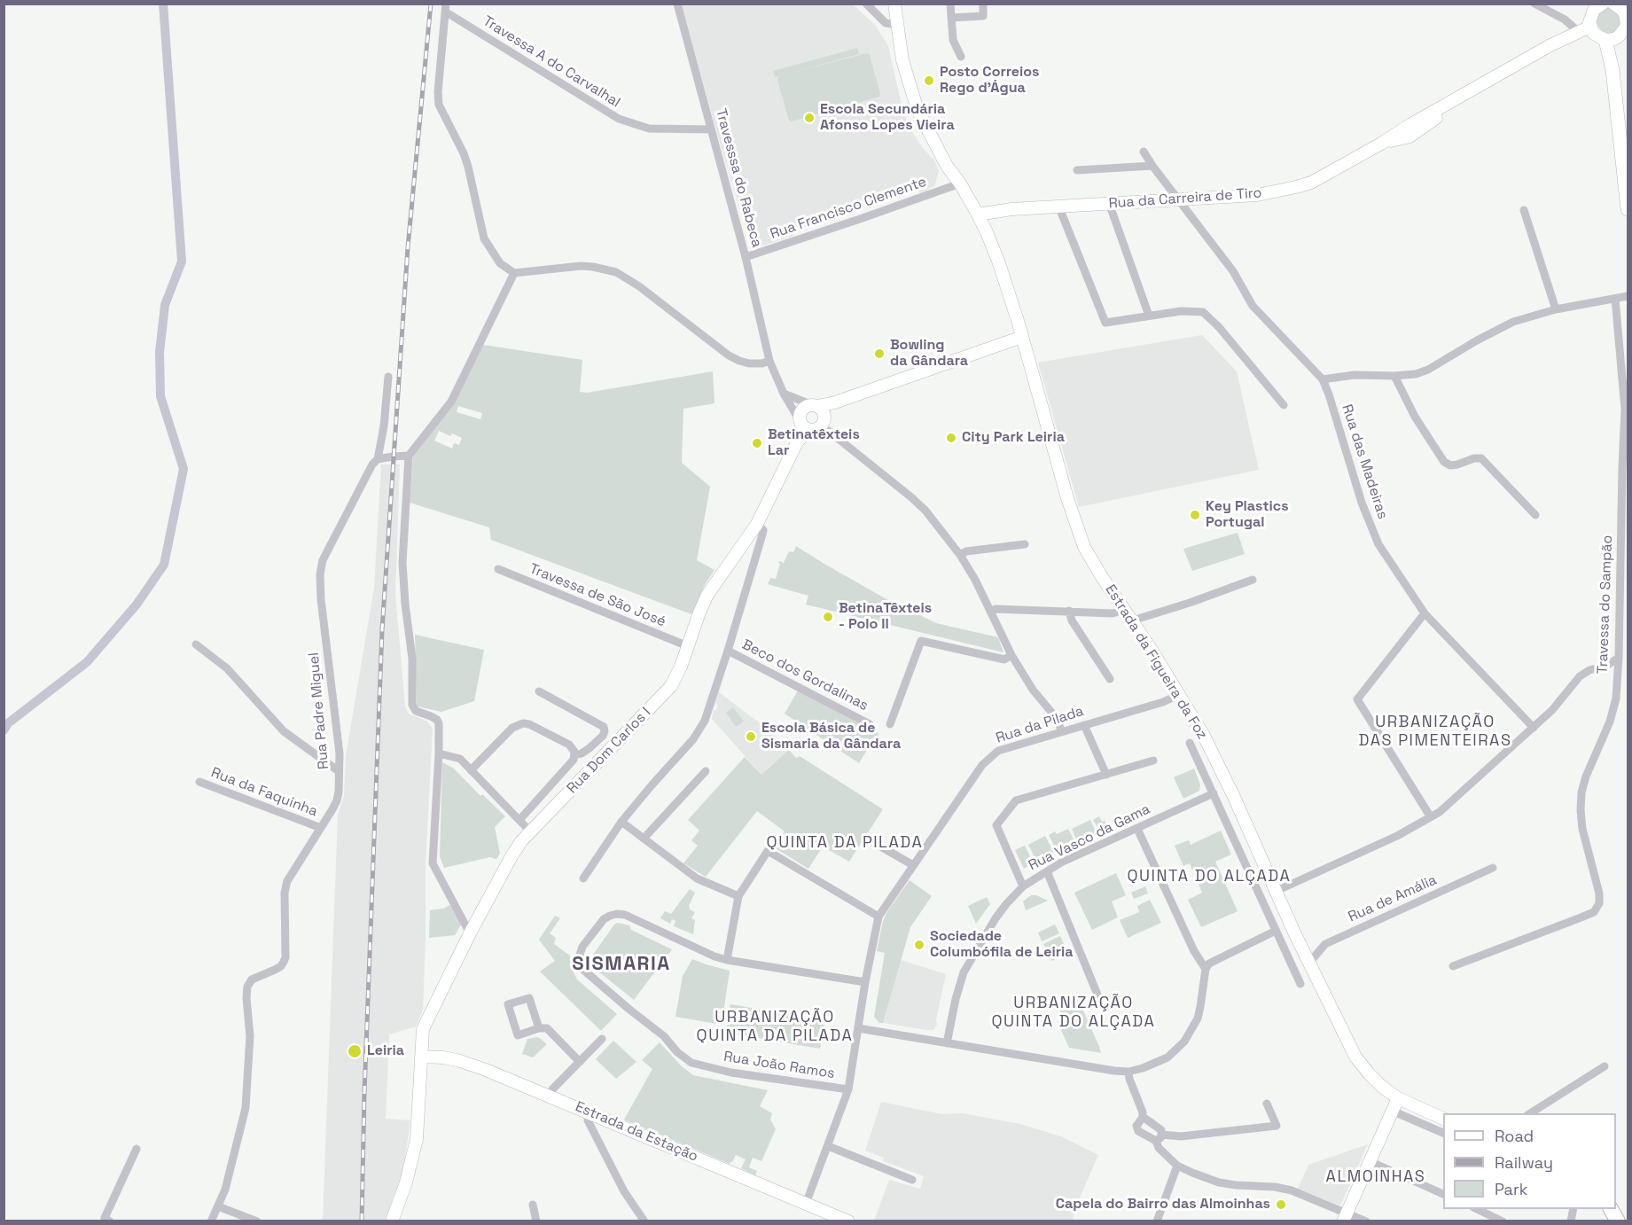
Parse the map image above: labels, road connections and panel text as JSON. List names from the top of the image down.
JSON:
{
  "streets": {
    "main road": [
      "Rua da Carreira de Tiro",
      "Estrada da Figueira da Foz",
      "Rua Dom Carlos I",
      "Estrada da Estação"
    ],
    "street": [
      "Travessa A do Carvalhal",
      "Travesssa do Rabeca",
      "Rua Francisco Clemente",
      "Rua das Madeiras",
      "Travessa de São José",
      "Travessa do Sampão",
      "Beco dos Gordalinas",
      "Rua Padre Miguel",
      "Rua da Pilada",
      "Rua da Faquinha",
      "Rua Vasco da Gama",
      "Rua de Amália",
      "Rua João Ramos"
    ]
  },
  "crossings": [
    ["Travessa A do Carvalhal", "Travesssa do Rabeca"],
    ["Travesssa do Rabeca", "Rua Francisco Clemente"],
    ["Travesssa do Rabeca", "Rua Dom Carlos I"],
    ["Rua da Carreira de Tiro", "Rua das Madeiras"],
    ["Rua da Carreira de Tiro", "Estrada da Figueira da Foz"],
    ["Rua Francisco Clemente", "Estrada da Figueira da Foz"],
    ["Travessa de São José", "Rua Dom Carlos I"],
    ["Estrada da Figueira da Foz", "Rua da Pilada"],
    ["Estrada da Figueira da Foz", "Rua de Amália"],
    ["Rua Padre Miguel", "Rua da Faquinha"],
    ["Rua da Pilada", "Rua João Ramos"],
    ["Rua da Pilada", "Estrada da Estação"],
    ["Rua Dom Carlos I", "Estrada da Estação"]
  ],
  "districts": [
    "URBANIZAÇÃO DAS PIMENTEIRAS",
    "QUINTA DA PILADA",
    "QUINTA DO ALÇADA",
    "SISMARIA",
    "URBANIZAÇÃO QUINTA DO ALÇADA",
    "URBANIZAÇÃO QUINTA DA PILADA",
    "ALMOINHAS"
  ],
  "places": [
    "Posto Correios Rego d'Água",
    "Escola Secundária Afonso Lopes Vieira",
    "Bowling da Gândara",
    "City Park Leiria",
    "Betinatêxteis Lar",
    "Key Plastics Portugal",
    "BetinaTêxteis - Polo II",
    "Escola Básica de Sismaria da Gândara",
    "Sociedade Columbófila de Leiria",
    "Leiria",
    "Capela do Bairro das Almoinhas"
  ],
  "legend": ["Road", "Railway", "Park"]
}
